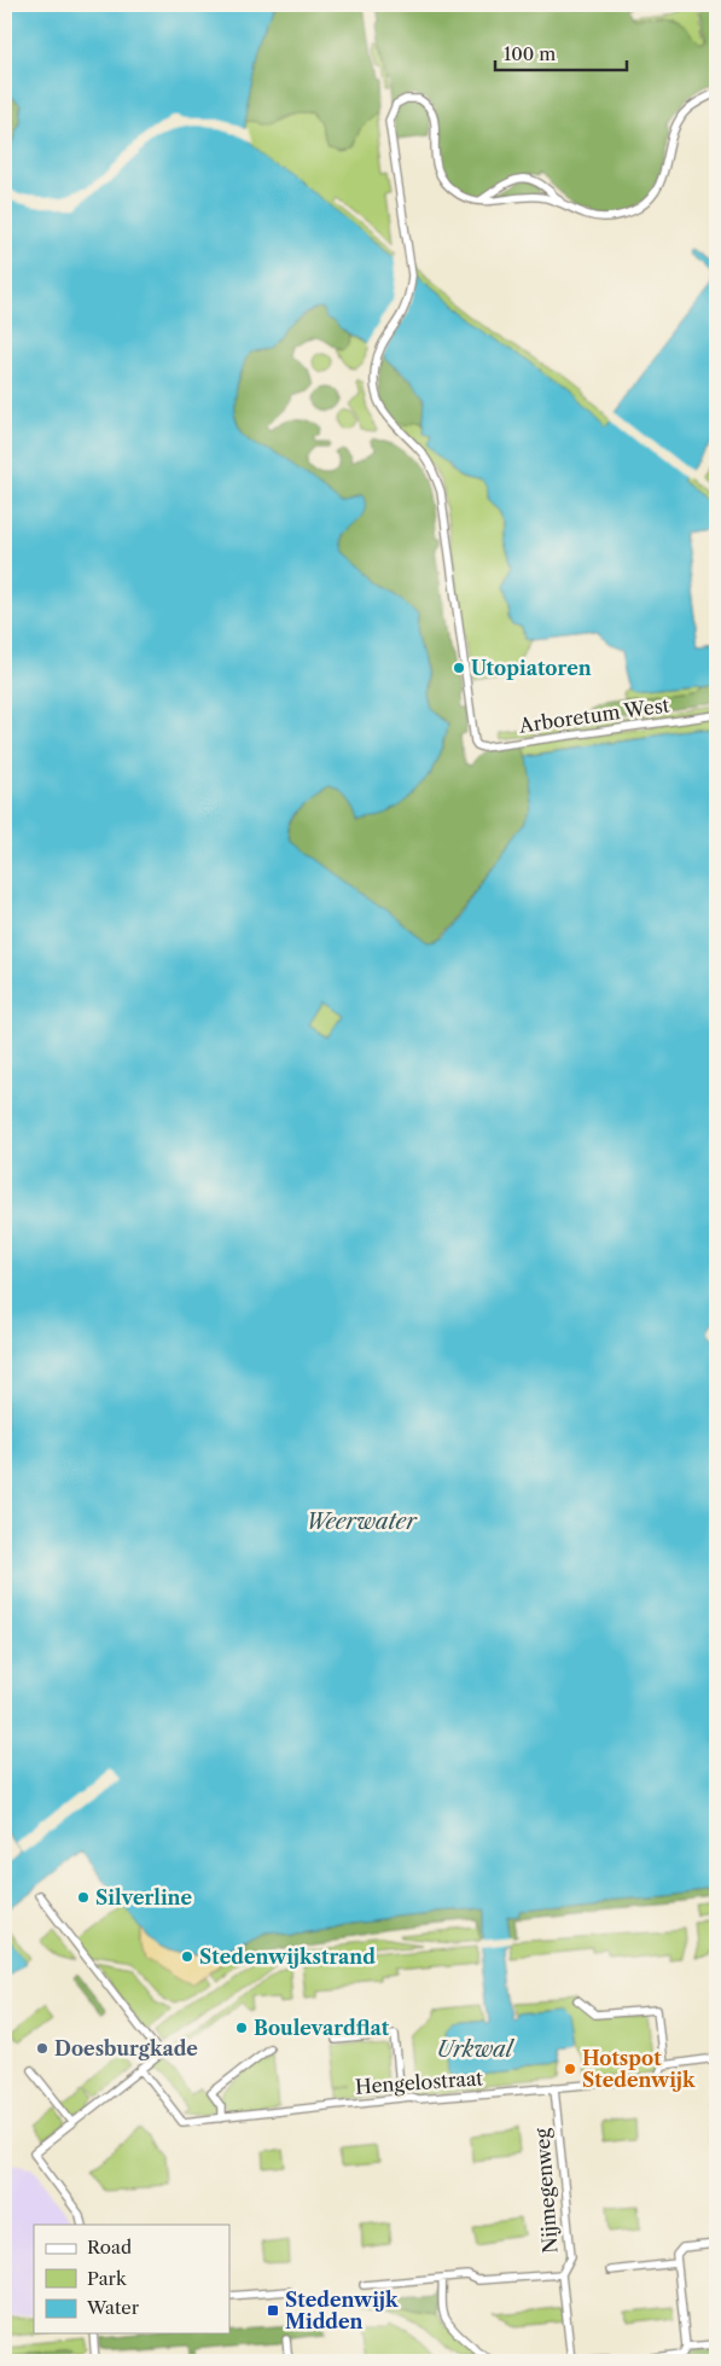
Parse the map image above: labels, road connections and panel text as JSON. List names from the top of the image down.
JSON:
{
  "streets": {
    "street": ["Arboretum West", "Hengelostraat", "Nijmegenweg"]
  },
  "crossings": [
    ["Hengelostraat", "Nijmegenweg"]
  ],
  "water": ["Weerwater", "Urkwal"],
  "places": {
    "other": [
      "Utopiatoren",
      "Silverline",
      "Stedenwijkstrand",
      "Boulevardflat",
      "Doesburgkade",
      "Hotspot Stedenwijk"
    ],
    "transit": ["Stedenwijk Midden"]
  },
  "legend": ["Road", "Park", "Water"],
  "scale_bar": "100 m"
}
